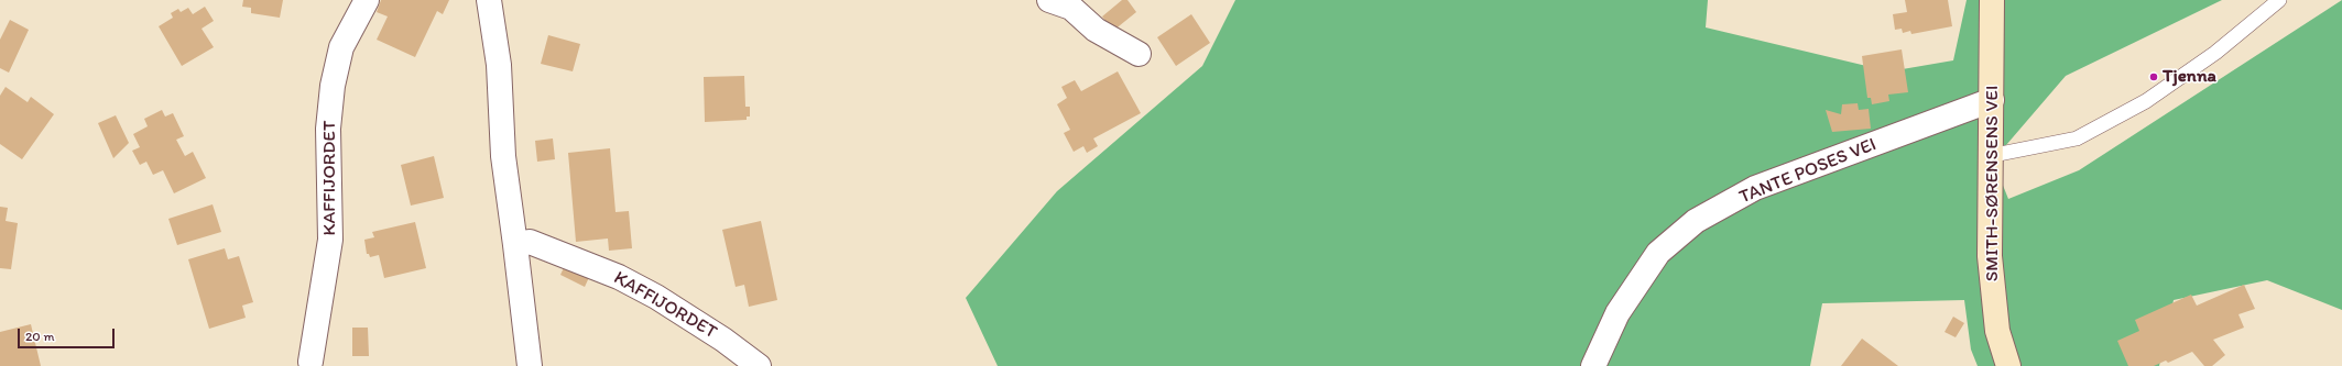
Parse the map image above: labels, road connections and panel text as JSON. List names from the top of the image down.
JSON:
{
  "streets": {
    "main road": ["SMITH-SØRENSENS VEI"],
    "street": ["TANTE POSES VEI", "KAFFIJORDET"]
  },
  "crossings": [
    ["TANTE POSES VEI", "SMITH-SØRENSENS VEI"]
  ],
  "places": ["Tjenna"],
  "scale_bar": "20 m"
}
